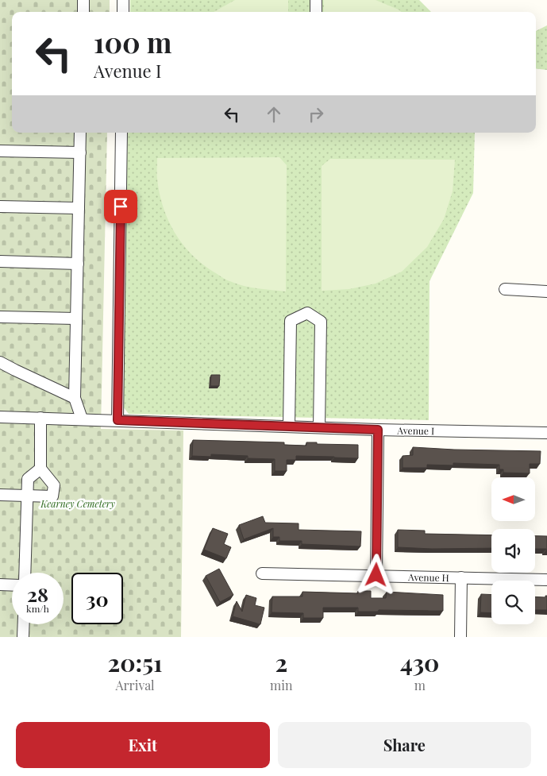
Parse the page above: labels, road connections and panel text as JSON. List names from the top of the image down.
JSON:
{
  "streets": {
    "street": ["Avenue I", "Avenue H"]
  },
  "parks": ["Kearney Cemetery"],
  "north": "left",
  "page": {
    "turn": ["100 m", "Avenue I"],
    "speed": "28 km/h",
    "limit": "30",
    "eta": [
      "20:51",
      "Arrival",
      "2",
      "min",
      "430",
      "m"
    ],
    "buttons": ["Exit", "Share"]
  }
}
